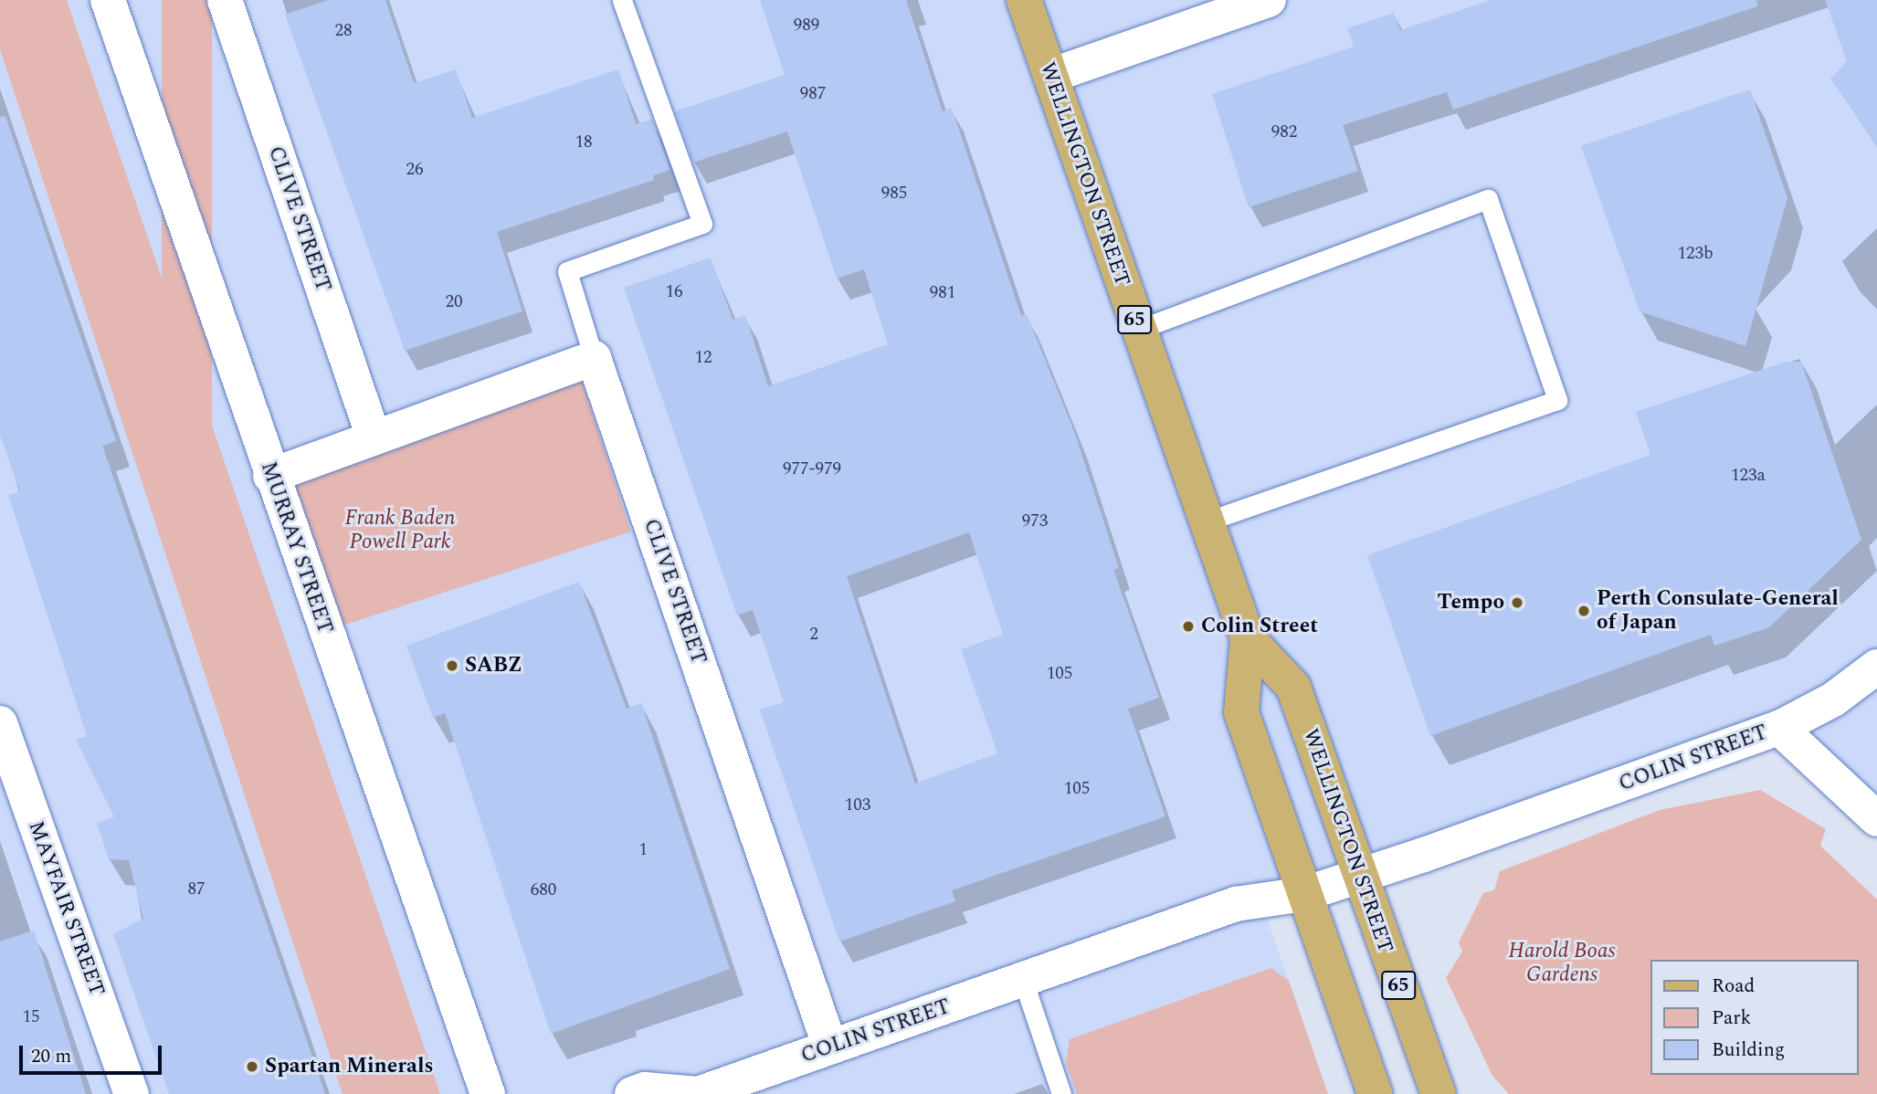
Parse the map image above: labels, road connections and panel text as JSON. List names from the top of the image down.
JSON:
{
  "streets": {
    "main road": ["WELLINGTON STREET", "65"],
    "street": [
      "CLIVE STREET",
      "MURRAY STREET",
      "COLIN STREET",
      "MAYFAIR STREET"
    ]
  },
  "crossings": [
    ["WELLINGTON STREET", "COLIN STREET"],
    ["CLIVE STREET", "COLIN STREET"]
  ],
  "parks": ["Frank Baden Powell Park", "Harold Boas Gardens"],
  "places": [
    "Tempo",
    "Perth Consulate-General of Japan",
    "Colin Street",
    "SABZ",
    "Spartan Minerals"
  ],
  "house_numbers": [
    "989",
    "28",
    "987",
    "982",
    "18",
    "26",
    "985",
    "123b",
    "16",
    "981",
    "20",
    "12",
    "977-979",
    "123a",
    "973",
    "2",
    "105",
    "105",
    "103",
    "1",
    "87",
    "680",
    "15"
  ],
  "legend": ["Road", "Park", "Building"],
  "scale_bar": "20 m"
}
